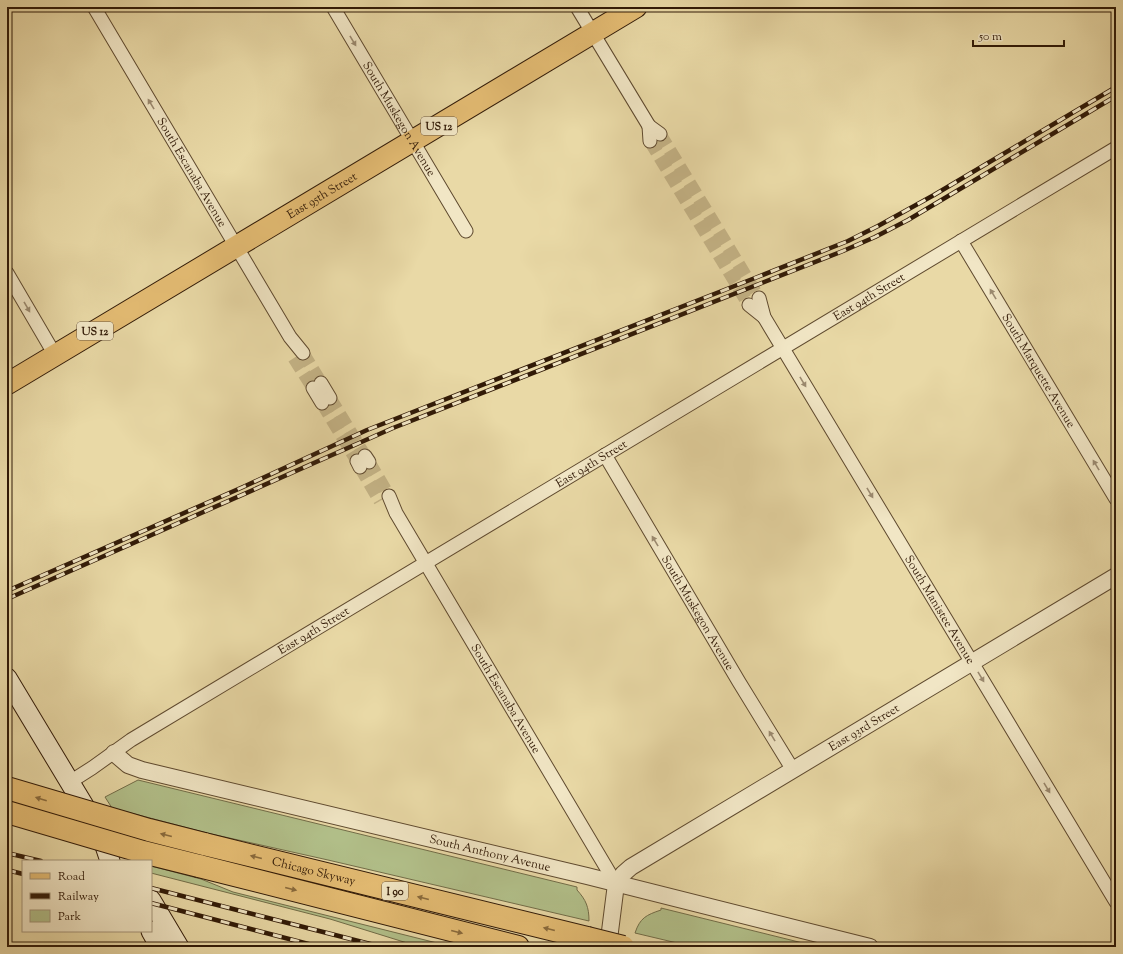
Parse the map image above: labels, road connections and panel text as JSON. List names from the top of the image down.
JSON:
{
  "streets": {
    "highway": ["Chicago Skyway", "I 90"],
    "main road": ["US 12", "East 95th Street"],
    "street": [
      "South Muskegon Avenue",
      "South Escanaba Avenue",
      "East 94th Street",
      "South Marquette Avenue",
      "South Manistee Avenue",
      "East 93rd Street",
      "South Anthony Avenue"
    ]
  },
  "crossings": [
    ["South Muskegon Avenue", "East 95th Street"],
    ["South Muskegon Avenue", "East 94th Street"],
    ["South Muskegon Avenue", "East 93rd Street"],
    ["South Escanaba Avenue", "East 95th Street"],
    ["South Escanaba Avenue", "East 94th Street"],
    ["South Escanaba Avenue", "East 93rd Street"],
    ["South Escanaba Avenue", "South Anthony Avenue"],
    ["East 94th Street", "South Marquette Avenue"],
    ["East 94th Street", "South Manistee Avenue"],
    ["East 94th Street", "South Anthony Avenue"],
    ["South Manistee Avenue", "East 93rd Street"],
    ["East 93rd Street", "South Anthony Avenue"]
  ],
  "one_way": ["South Marquette Avenue", "South Manistee Avenue"],
  "legend": ["Road", "Railway", "Park"],
  "scale_bar": "50 m"
}
